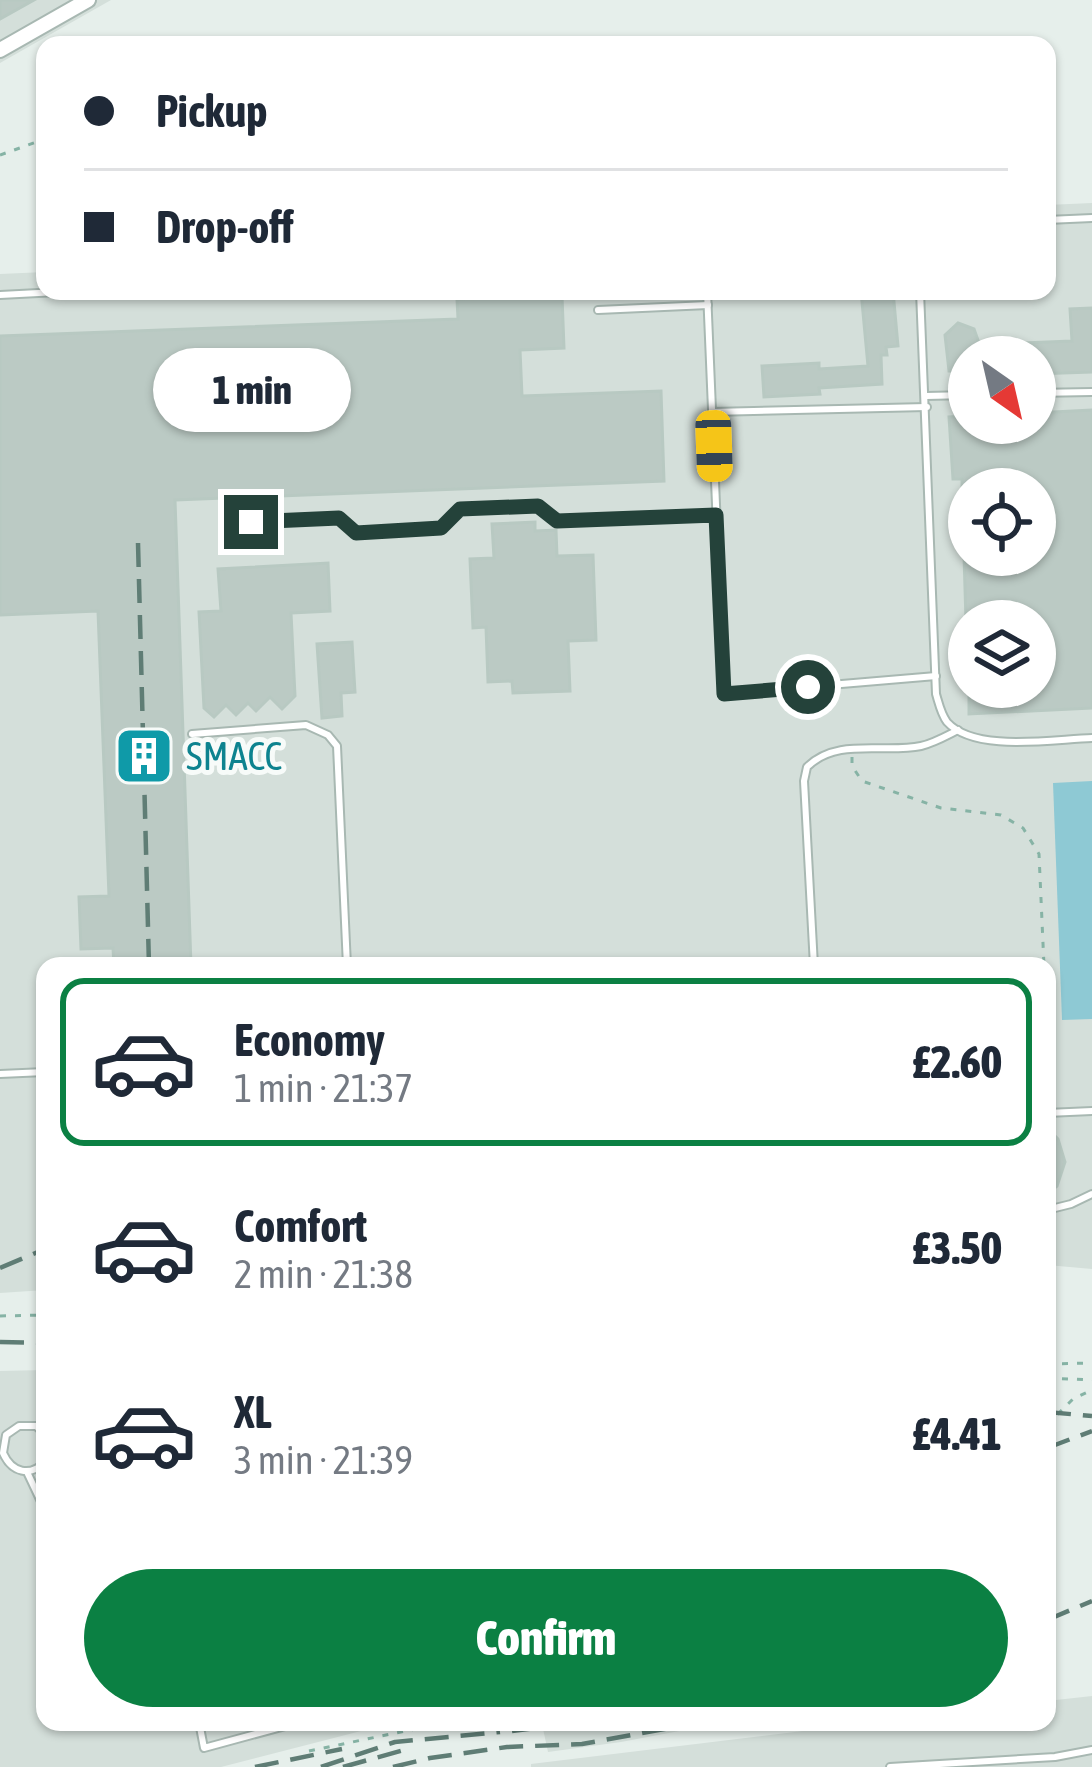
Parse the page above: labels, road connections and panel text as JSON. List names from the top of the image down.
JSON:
{
  "places": {
    "building": ["SMACC"]
  },
  "north": "bottom right",
  "page": {
    "banner": ["Pickup", "Drop-off"],
    "bubble": "1 min",
    "list": [
      {
        "name": "Economy",
        "note": "1 min · 21:37",
        "value": "£2.60"
      },
      {
        "name": "Comfort",
        "note": "2 min · 21:38",
        "value": "£3.50"
      },
      {
        "name": "XL",
        "note": "3 min · 21:39",
        "value": "£4.41"
      }
    ],
    "buttons": "Confirm"
  }
}
